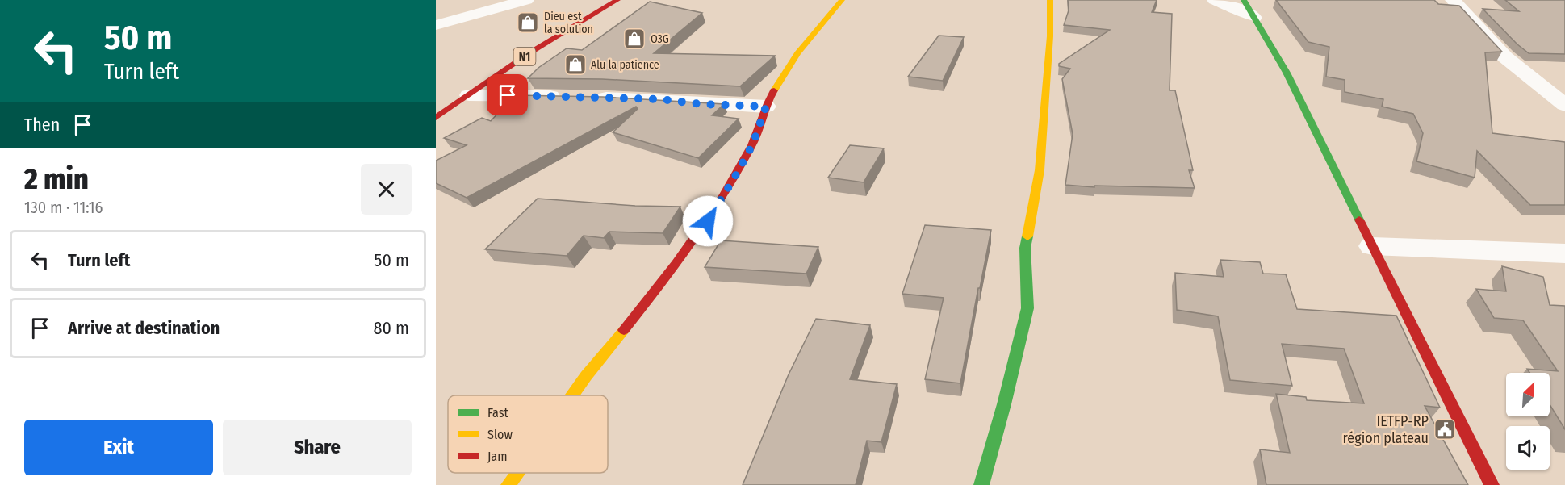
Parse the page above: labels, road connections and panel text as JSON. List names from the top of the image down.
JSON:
{
  "streets": {
    "main road": ["N1"]
  },
  "places": {
    "shop": ["Dieu est la solution", "O3G", "Alu la patience"],
    "public building": ["IETFP-RP région plateau"]
  },
  "legend": ["Fast", "Slow", "Jam"],
  "north": "top right",
  "page": {
    "turn": ["50 m", "Turn left"],
    "then": "Then",
    "heading": ["2 min", "130 m · 11:16"],
    "list": [
      {
        "name": "Turn left",
        "value": "50 m"
      },
      {
        "name": "Arrive at destination",
        "value": "80 m"
      }
    ],
    "buttons": ["Exit", "Share"]
  }
}
